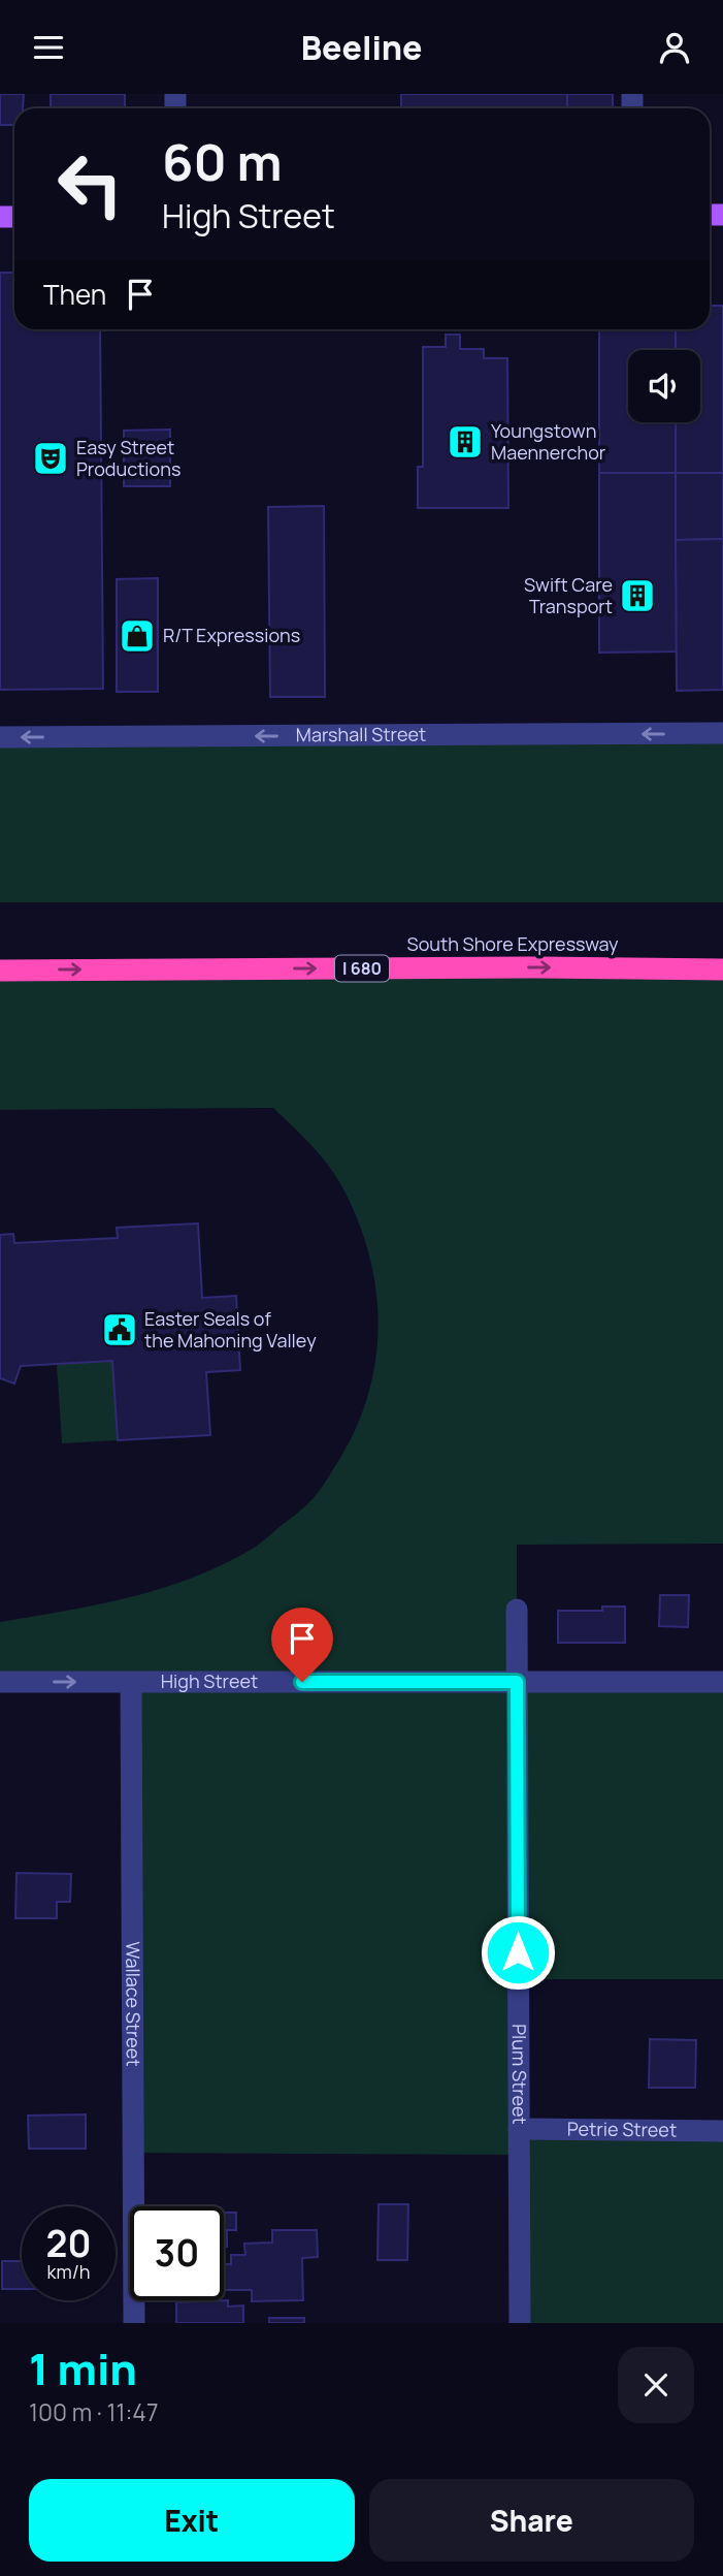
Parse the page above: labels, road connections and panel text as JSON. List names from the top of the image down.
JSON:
{
  "streets": {
    "highway": ["South Shore Expressway", "I 680"],
    "street": [
      "Marshall Street",
      "High Street",
      "Wallace Street",
      "Plum Street",
      "Petrie Street"
    ]
  },
  "crossings": [
    ["High Street", "Wallace Street"],
    ["High Street", "Plum Street"],
    ["Plum Street", "Petrie Street"]
  ],
  "one_way": ["Marshall Street", "South Shore Expressway"],
  "places": {
    "building": ["Youngstown Maennerchor", "Swift Care Transport"],
    "theatre": ["Easy Street Productions"],
    "shop": ["R/T Expressions"],
    "public building": ["Easter Seals of the Mahoning Valley"]
  },
  "page": {
    "header": "Beeline",
    "turn": ["60 m", "High Street"],
    "then": "Then",
    "speed": "20 km/h",
    "limit": "30",
    "heading": ["1 min", "100 m · 11:47"],
    "buttons": ["Exit", "Share"]
  }
}
